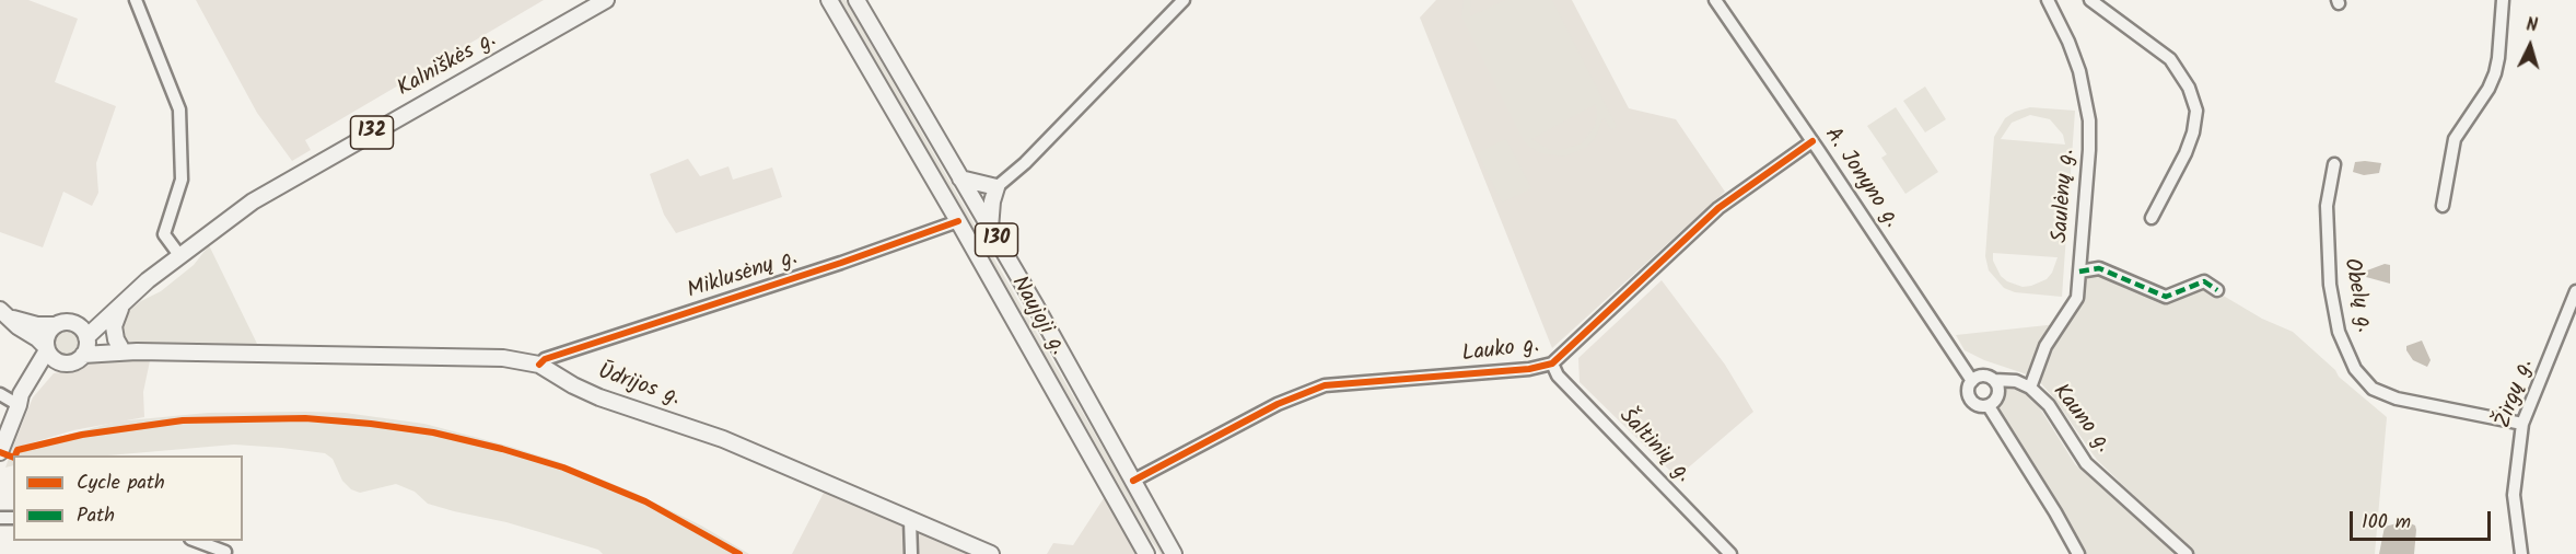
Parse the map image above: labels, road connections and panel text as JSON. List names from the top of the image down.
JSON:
{
  "streets": {
    "main road": [
      "Kalniškės g.",
      "132",
      "130",
      "Naujoji g.",
      "Ūdrijos g."
    ],
    "street": [
      "A. Jonyno g.",
      "Saulėnų g.",
      "Miklusėnų g.",
      "Obelų g.",
      "Lauko g.",
      "Žirgų g.",
      "Kauno g.",
      "Šaltinių g."
    ]
  },
  "crossings": [
    ["Kalniškės g.", "132"],
    ["Kalniškės g.", "Ūdrijos g."],
    ["132", "Ūdrijos g."],
    ["A. Jonyno g.", "Lauko g."],
    ["A. Jonyno g.", "Kauno g."],
    ["Saulėnų g.", "Kauno g."],
    ["Miklusėnų g.", "Naujoji g."],
    ["Miklusėnų g.", "Ūdrijos g."],
    ["Obelų g.", "Žirgų g."],
    ["Naujoji g.", "Lauko g."],
    ["Lauko g.", "Šaltinių g."]
  ],
  "legend": ["Cycle path", "Path"],
  "scale_bar": "100 m",
  "north": "top"
}
